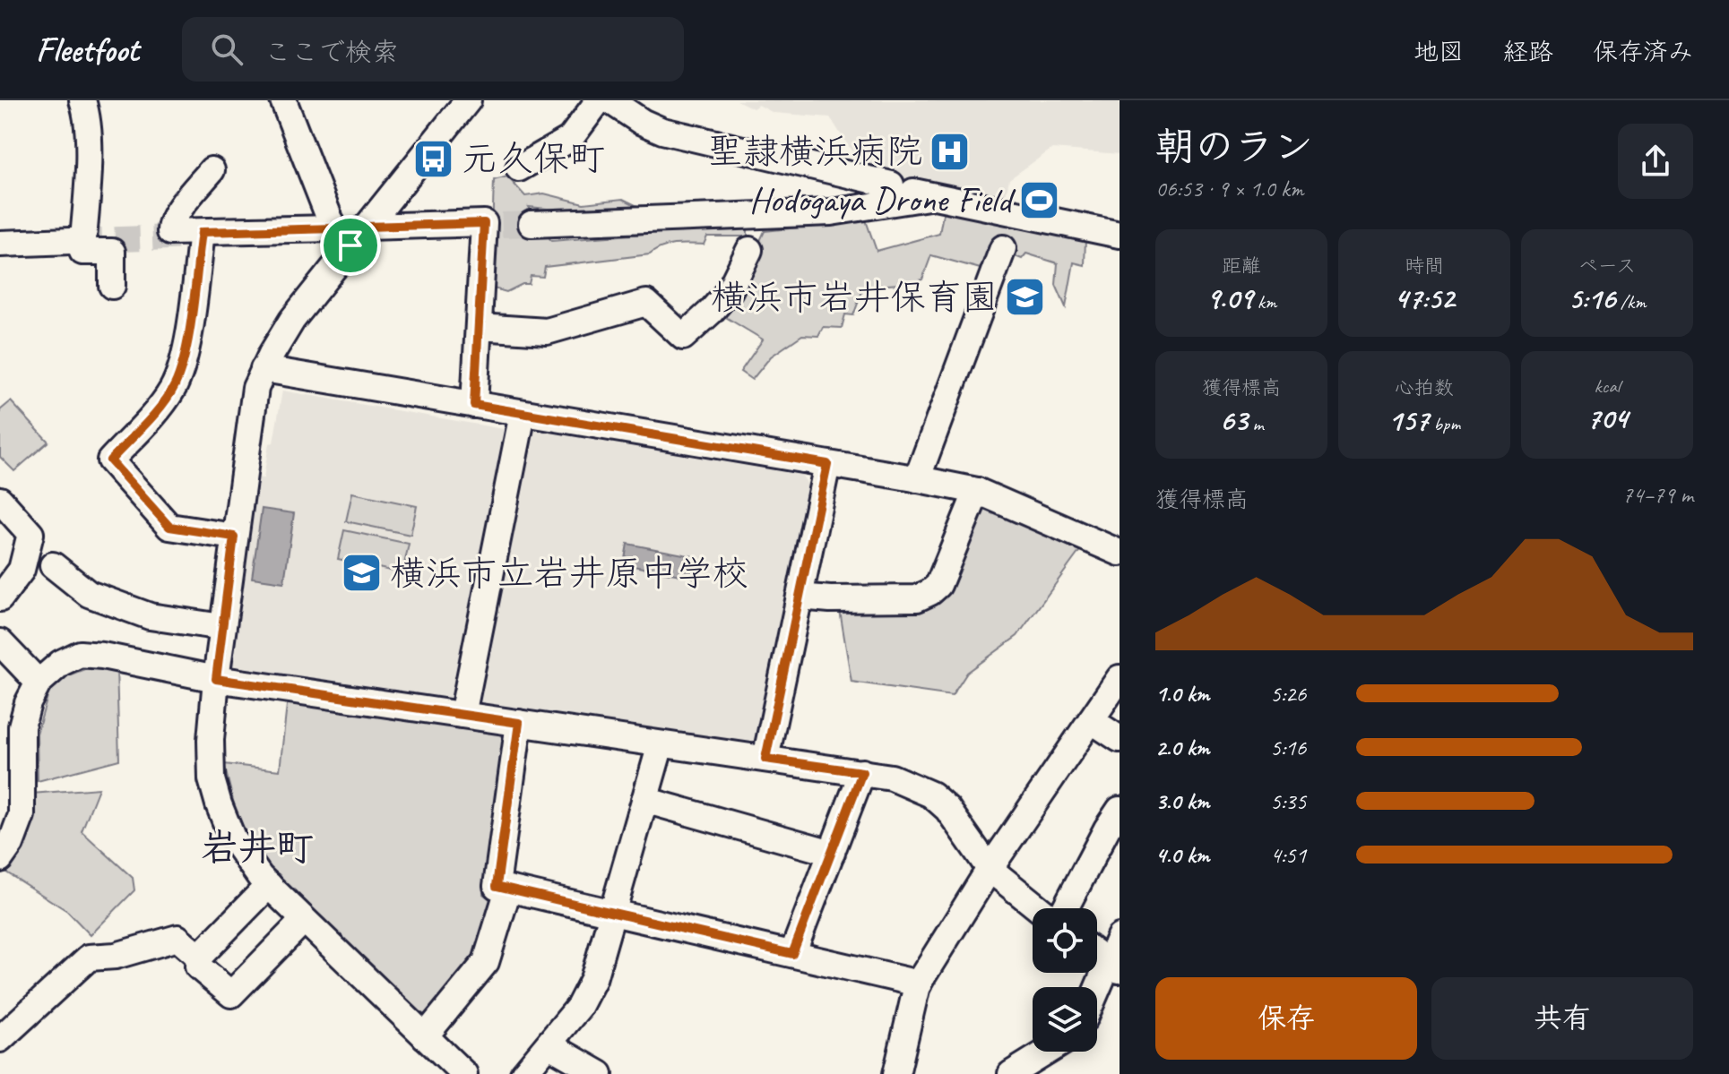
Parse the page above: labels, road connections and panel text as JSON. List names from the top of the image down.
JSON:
{
  "districts": ["岩井町"],
  "places": {
    "hospital": ["聖隷横浜病院"],
    "bus stop": ["元久保町"],
    "sports": ["Hodogaya Drone Field"],
    "school or university": ["横浜市岩井保育園", "横浜市立岩井原中学校"]
  },
  "page": {
    "header": "Fleetfoot",
    "search": "ここで検索",
    "nav": ["地図", "経路", "保存済み"],
    "heading": ["朝のラン", "06:53 · 9 × 1.0 km"],
    "stats": [
      ["距離", "9.09 km"],
      ["時間", "47:52"],
      ["ペース", "5:16 /km"],
      ["獲得標高", "63 m"],
      ["心拍数", "157 bpm"],
      ["kcal", "704"]
    ],
    "chart": ["獲得標高", "74–79 m"],
    "list": [
      {
        "name": "1.0 km",
        "note": "5:26"
      },
      {
        "name": "2.0 km",
        "note": "5:16"
      },
      {
        "name": "3.0 km",
        "note": "5:35"
      },
      {
        "name": "4.0 km",
        "note": "4:51"
      }
    ],
    "buttons": ["保存", "共有"]
  }
}
